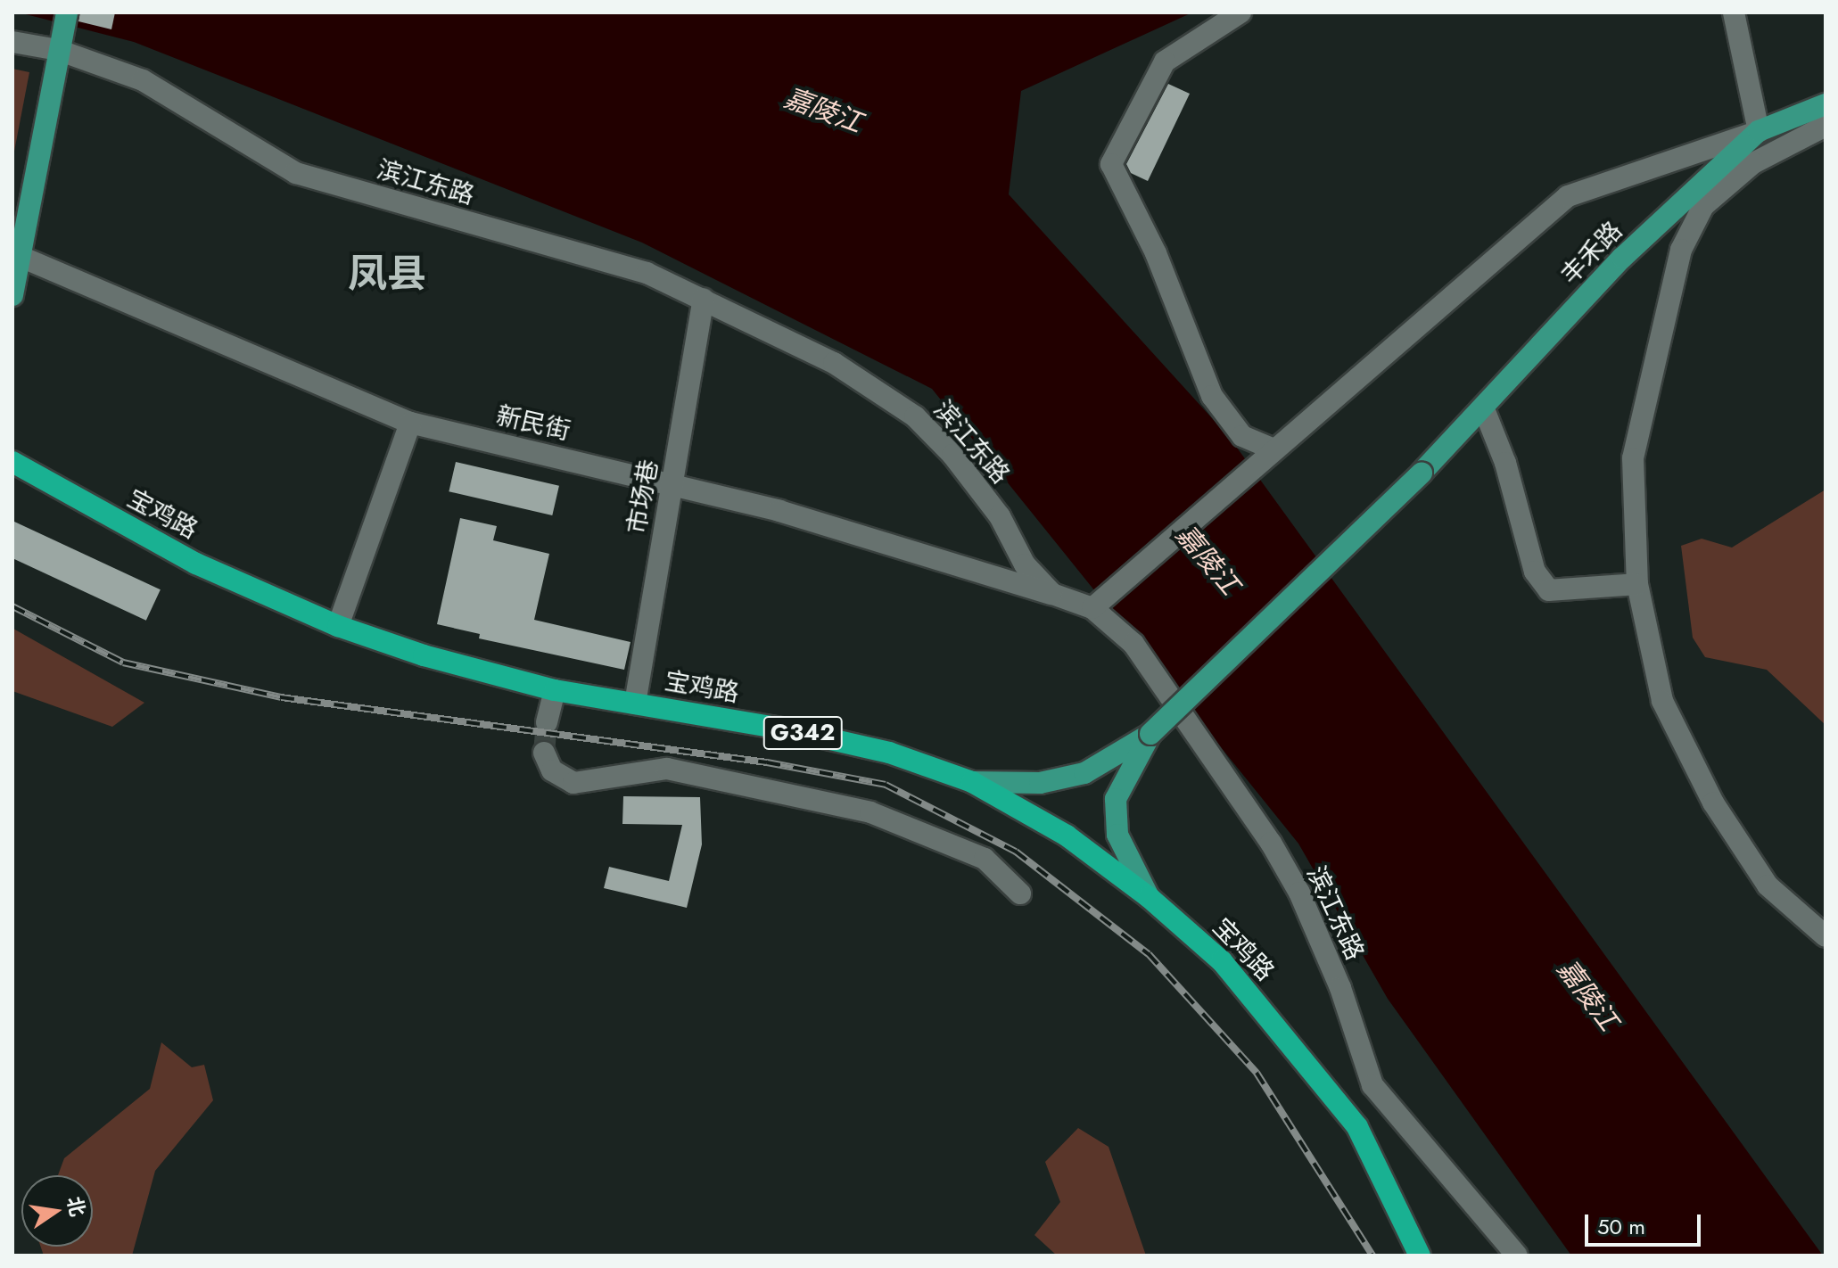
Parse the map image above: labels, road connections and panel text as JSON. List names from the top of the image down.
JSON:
{
  "streets": {
    "highway": ["宝鸡路", "G342"],
    "main road": ["丰禾路"],
    "street": ["滨江东路", "新民街", "市场巷"]
  },
  "crossings": [
    ["滨江东路", "新民街"],
    ["滨江东路", "市场巷"],
    ["新民街", "市场巷"],
    ["市场巷", "宝鸡路"]
  ],
  "districts": ["凤县"],
  "water": ["嘉陵江"],
  "scale_bar": "50 m",
  "north": "right"
}
